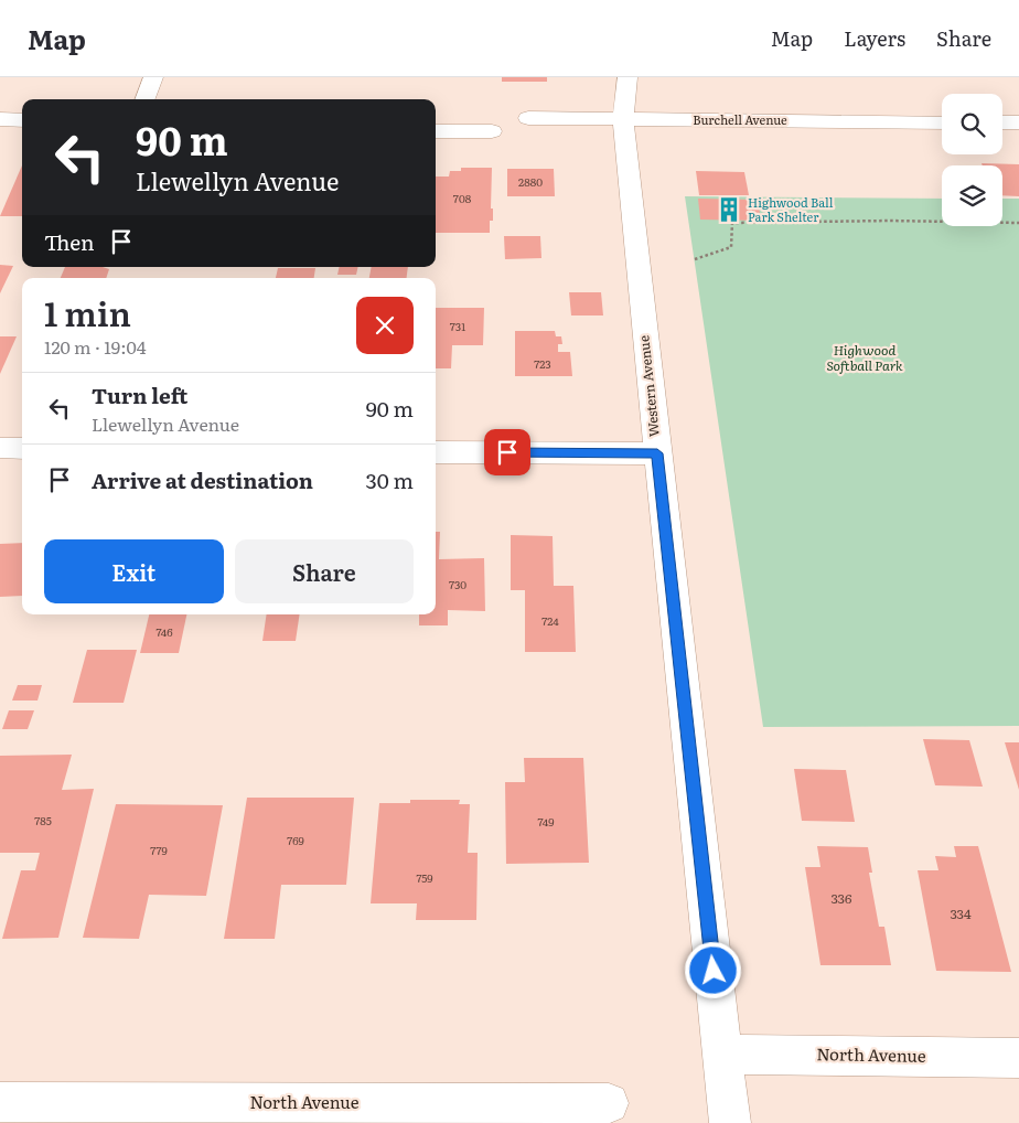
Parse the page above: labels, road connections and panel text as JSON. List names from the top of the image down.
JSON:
{
  "streets": {
    "street": ["Burchell Avenue", "Western Avenue", "North Avenue"]
  },
  "crossings": [
    ["Burchell Avenue", "Western Avenue"],
    ["Western Avenue", "North Avenue"]
  ],
  "parks": ["Highwood Softball Park"],
  "places": {
    "building": ["Highwood Ball Park Shelter"]
  },
  "house_numbers": [
    "2880",
    "708",
    "731",
    "723",
    "730",
    "724",
    "746",
    "785",
    "749",
    "769",
    "779",
    "759",
    "336",
    "334"
  ],
  "page": {
    "header": "Map",
    "nav": ["Map", "Layers", "Share"],
    "turn": ["90 m", "Llewellyn Avenue"],
    "then": "Then",
    "heading": ["1 min", "120 m · 19:04"],
    "list": [
      {
        "name": "Turn left",
        "note": "Llewellyn Avenue",
        "value": "90 m"
      },
      {
        "name": "Arrive at destination",
        "value": "30 m"
      }
    ],
    "buttons": ["Exit", "Share"]
  }
}
